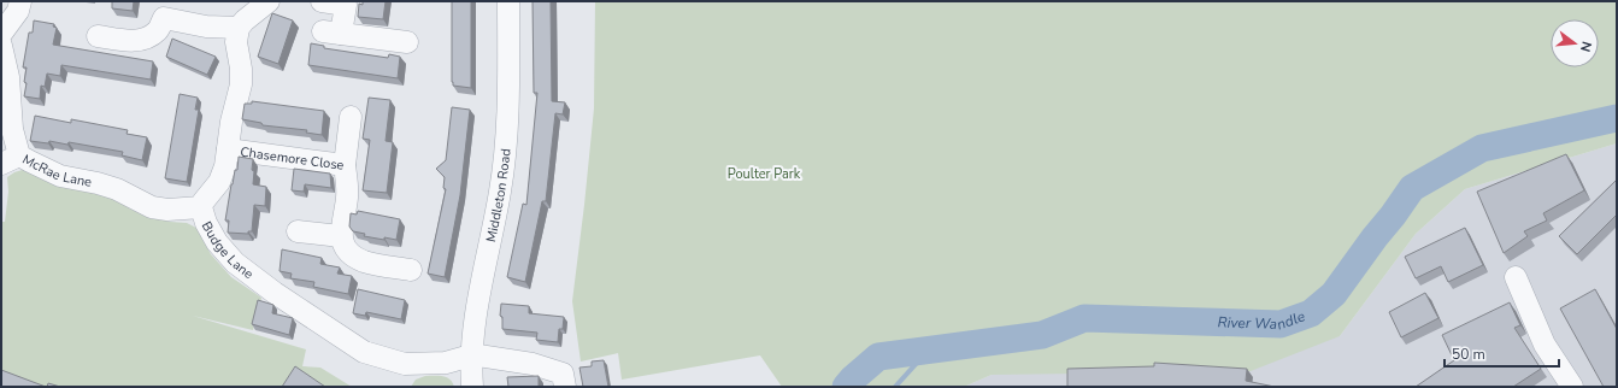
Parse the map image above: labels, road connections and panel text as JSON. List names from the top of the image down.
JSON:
{
  "streets": {
    "street": [
      "Chasemore Close",
      "McRae Lane",
      "Middleton Road",
      "Budge Lane"
    ]
  },
  "crossings": [
    ["Chasemore Close", "Budge Lane"],
    ["McRae Lane", "Budge Lane"],
    ["Middleton Road", "Budge Lane"]
  ],
  "water": ["River Wandle"],
  "parks": ["Poulter Park"],
  "scale_bar": "50 m",
  "north": "right"
}
